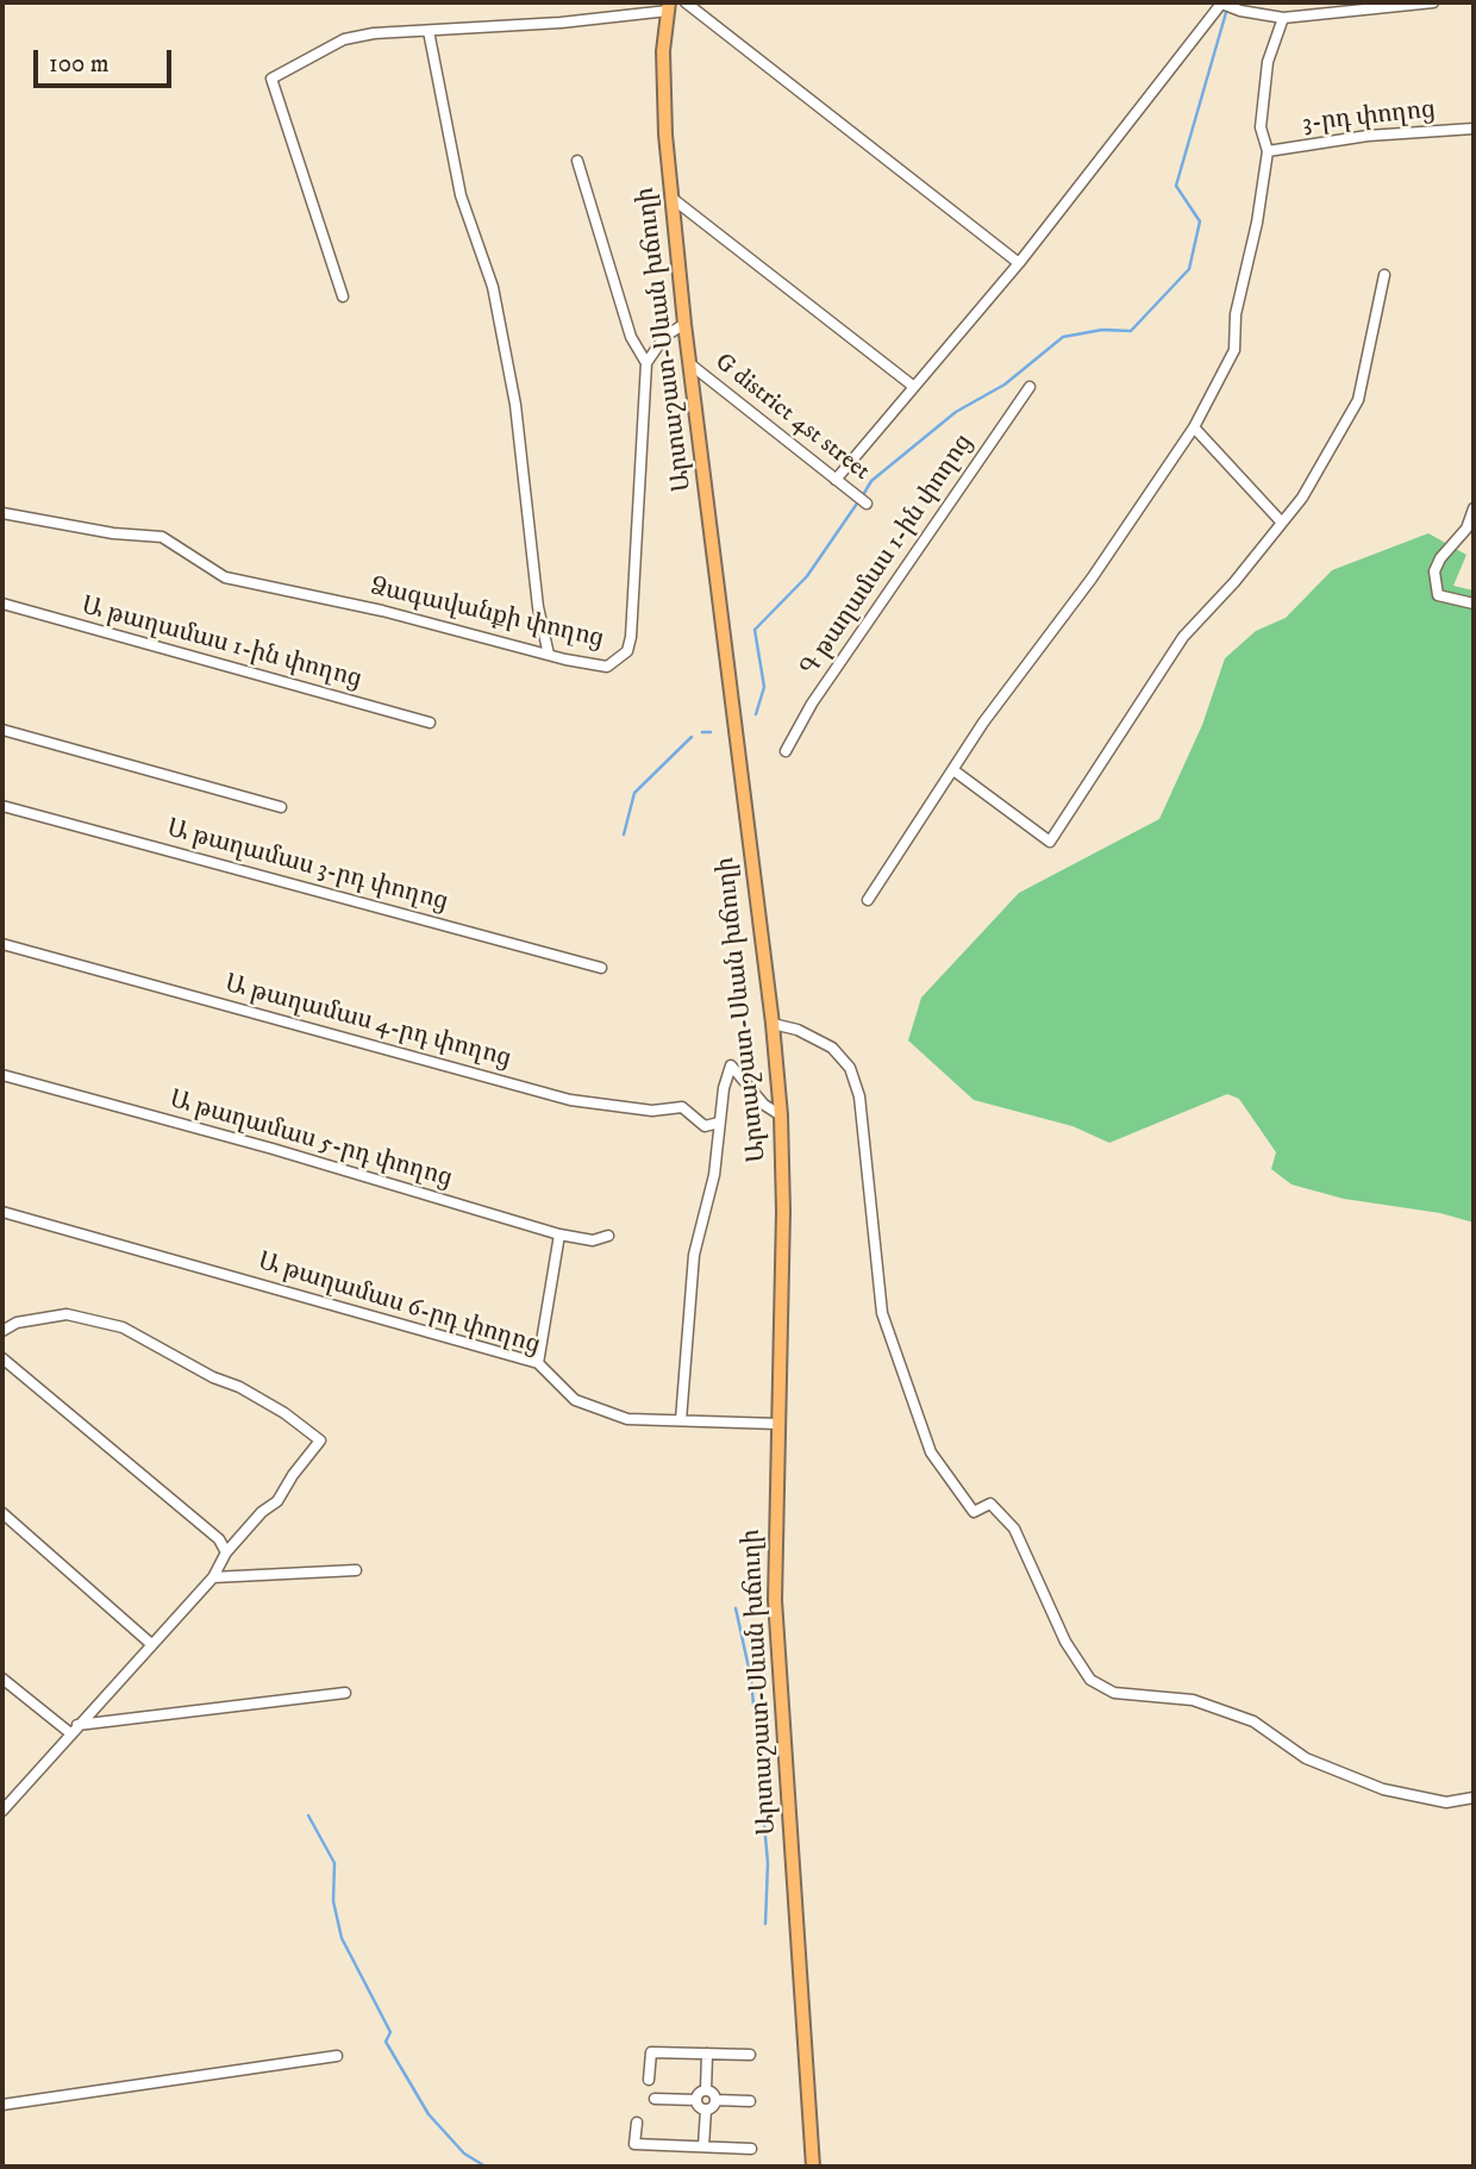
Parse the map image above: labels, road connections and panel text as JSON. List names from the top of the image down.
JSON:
{
  "streets": {
    "main road": ["Արտաշատ-Սևան խճուղի"],
    "street": [
      "3-րդ փողոց",
      "G district 4st street",
      "Գ թաղամաս 1-ին փողոց",
      "Ձագավանքի փողոց",
      "Ա թաղամաս 1-ին փողոց",
      "Ա թաղամաս 3-րդ փողոց",
      "Ա թաղամաս 4-րդ փողոց",
      "Ա թաղամաս 5-րդ փողոց",
      "Ա թաղամաս 6-րդ փողոց"
    ]
  },
  "crossings": [
    ["Արտաշատ-Սևան խճուղի", "G district 4st street"],
    ["Արտաշատ-Սևան խճուղի", "Ա թաղամաս 6-րդ փողոց"]
  ],
  "scale_bar": "100 m"
}
